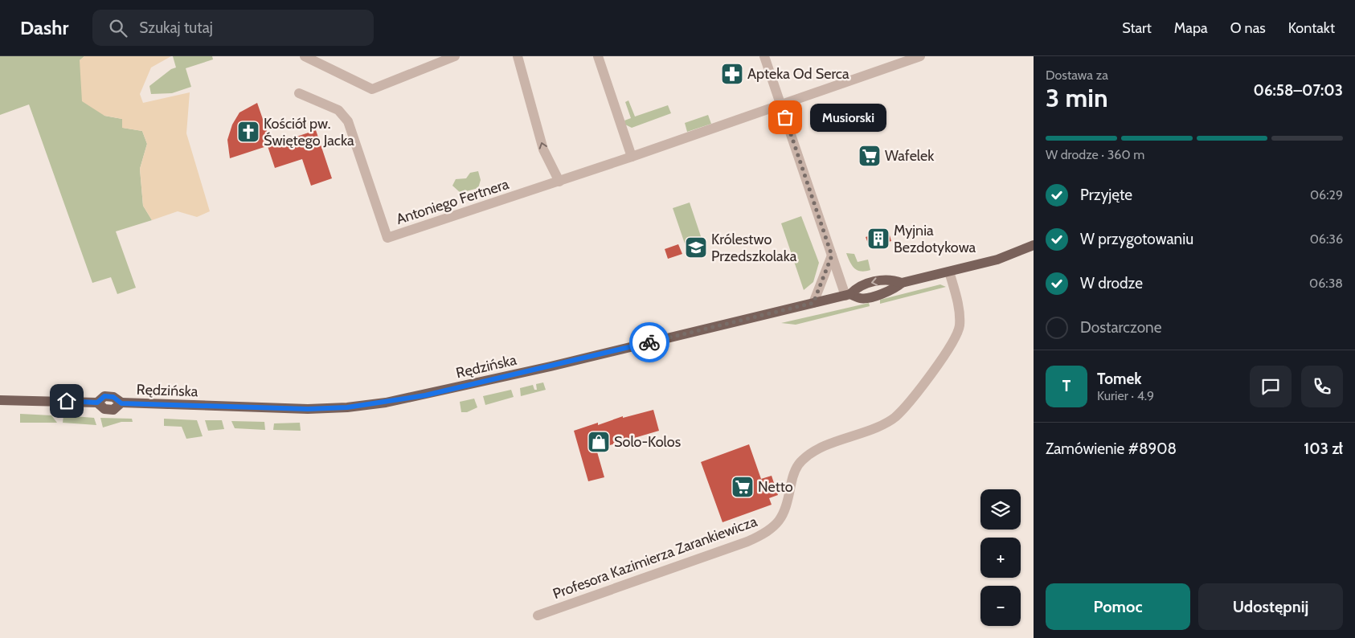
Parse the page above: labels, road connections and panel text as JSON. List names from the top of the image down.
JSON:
{
  "streets": {
    "main road": ["Rędzińska"],
    "street": ["Antoniego Fertnera", "Profesora Kazimierza Zarankiewicza"]
  },
  "places": {
    "pharmacy": ["Apteka Od Serca"],
    "other": ["Musiorski"],
    "church": ["Kościół pw. Świętego Jacka"],
    "supermarket": ["Wafelek", "Netto"],
    "building": ["Myjnia Bezdotykowa"],
    "school or university": ["Królestwo Przedszkolaka"],
    "shop": ["Solo-Kolos"]
  },
  "page": {
    "header": "Dashr",
    "search": "Szukaj tutaj",
    "nav": [
      "Start",
      "Mapa",
      "O nas",
      "Kontakt"
    ],
    "heading": ["3 min", "Dostawa za", "06:58–07:03"],
    "panel": [
      "Tomek",
      "Kurier · 4.9",
      "Zamówienie #8908",
      "103 zł"
    ],
    "bubble": "Musiorski",
    "bar": "W drodze · 360 m",
    "list": [
      ["Przyjęte", "06:29"],
      ["W przygotowaniu", "06:36"],
      ["W drodze", "06:38"],
      "Dostarczone"
    ],
    "round": "T",
    "map_buttons": ["+", "−"],
    "buttons": ["Pomoc", "Udostępnij"]
  }
}
